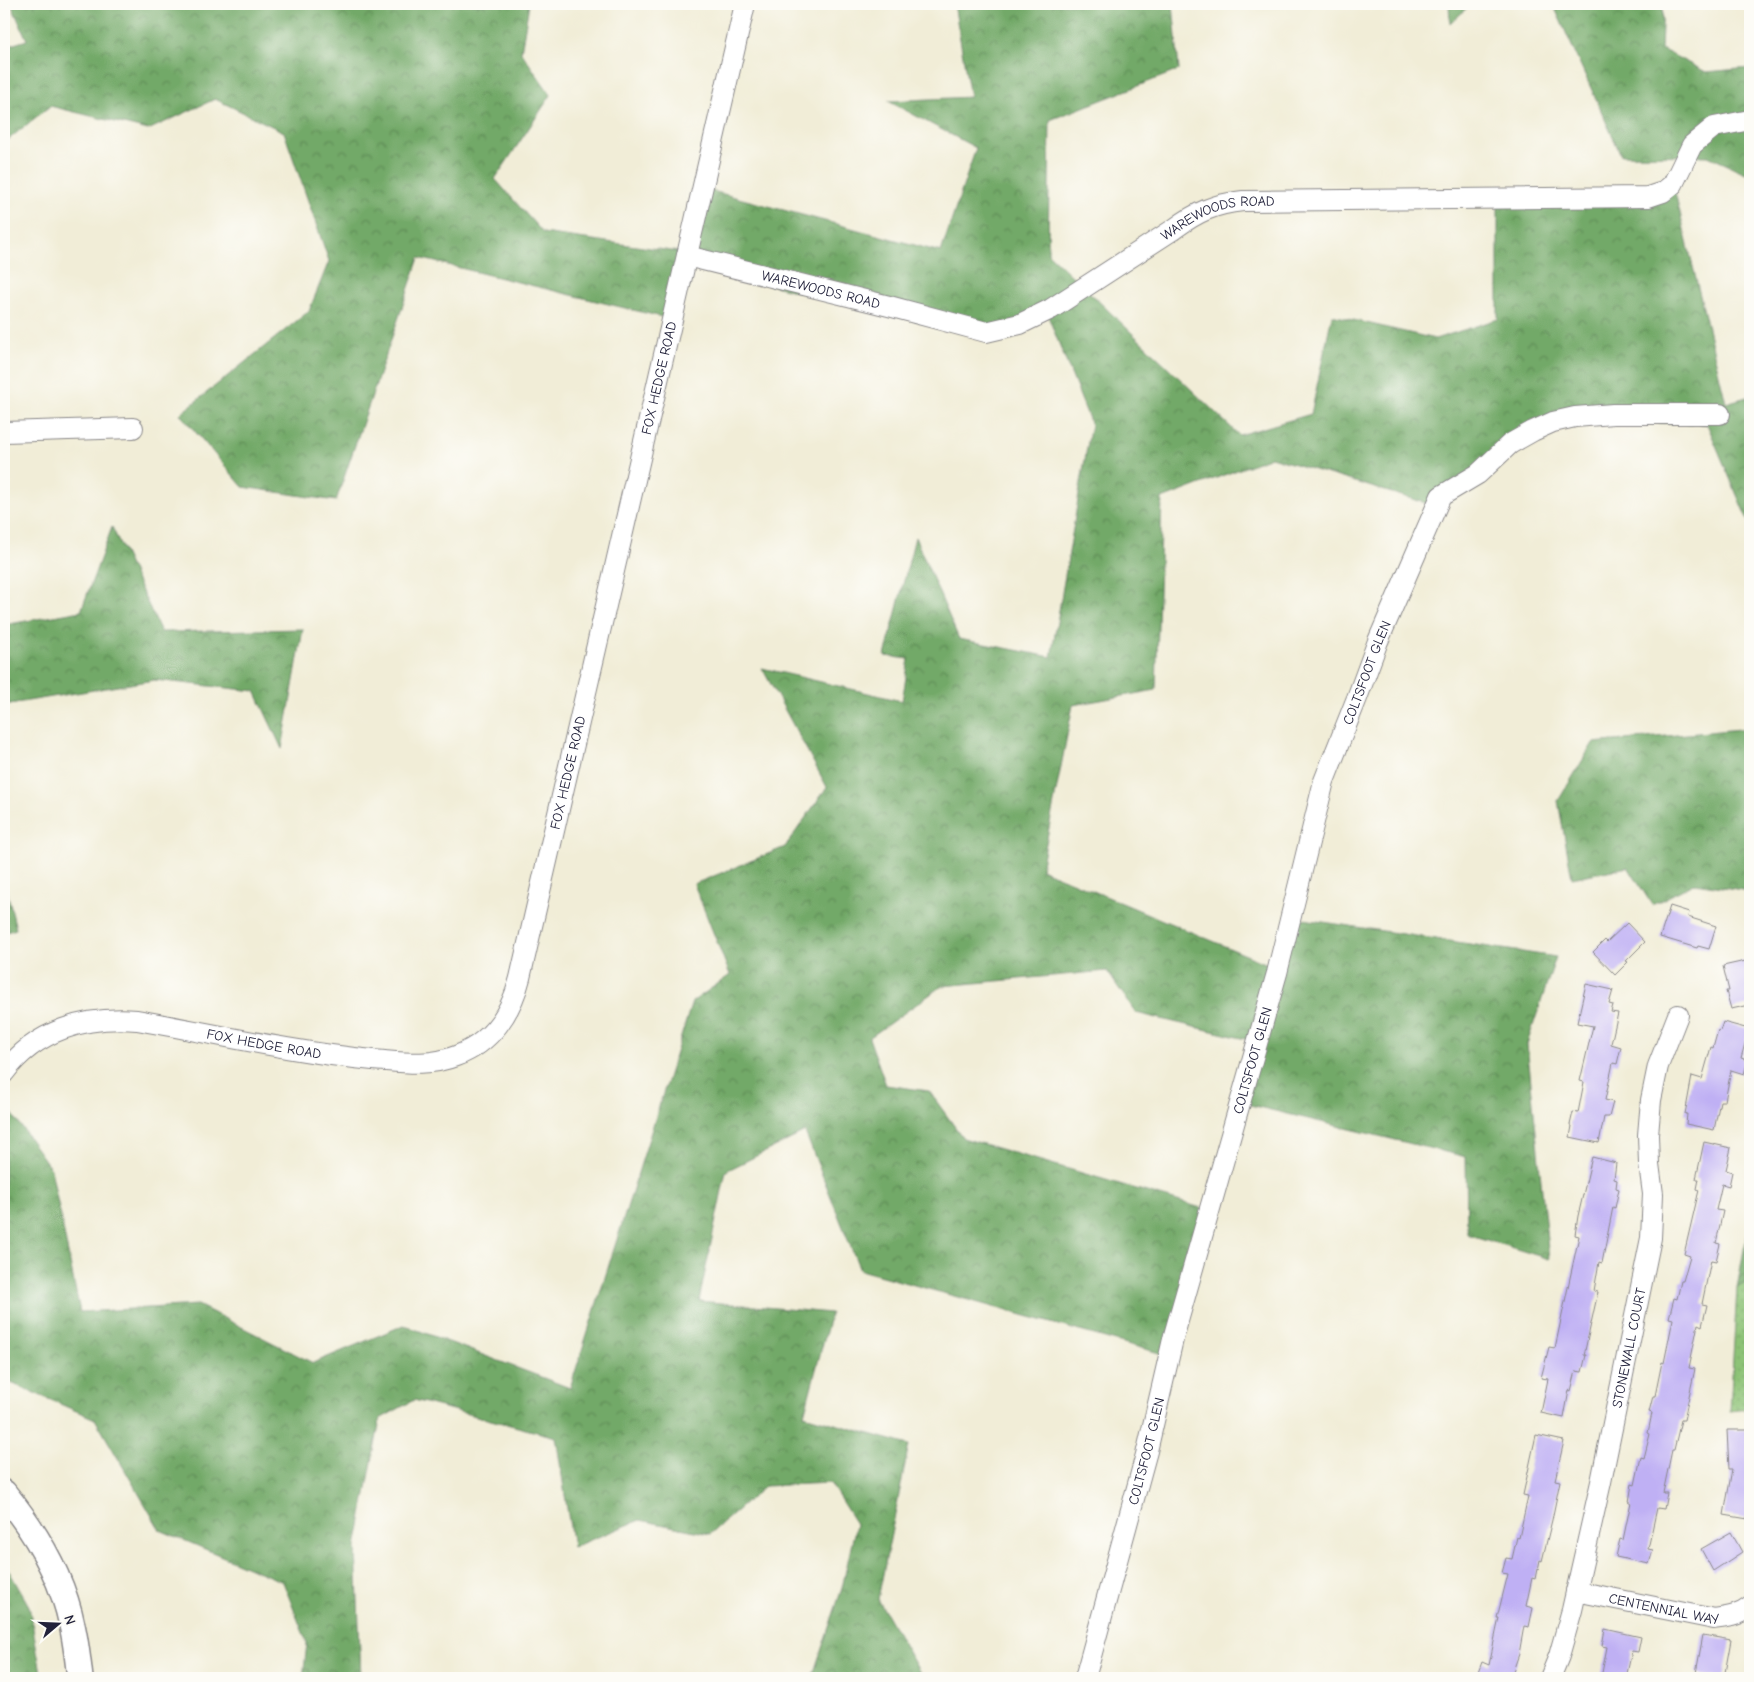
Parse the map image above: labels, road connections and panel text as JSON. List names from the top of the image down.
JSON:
{
  "streets": {
    "street": [
      "WAREWOODS ROAD",
      "FOX HEDGE ROAD",
      "COLTSFOOT GLEN",
      "STONEWALL COURT",
      "CENTENNIAL WAY"
    ]
  },
  "crossings": [
    ["WAREWOODS ROAD", "FOX HEDGE ROAD"],
    ["STONEWALL COURT", "CENTENNIAL WAY"]
  ],
  "north": "right"
}
